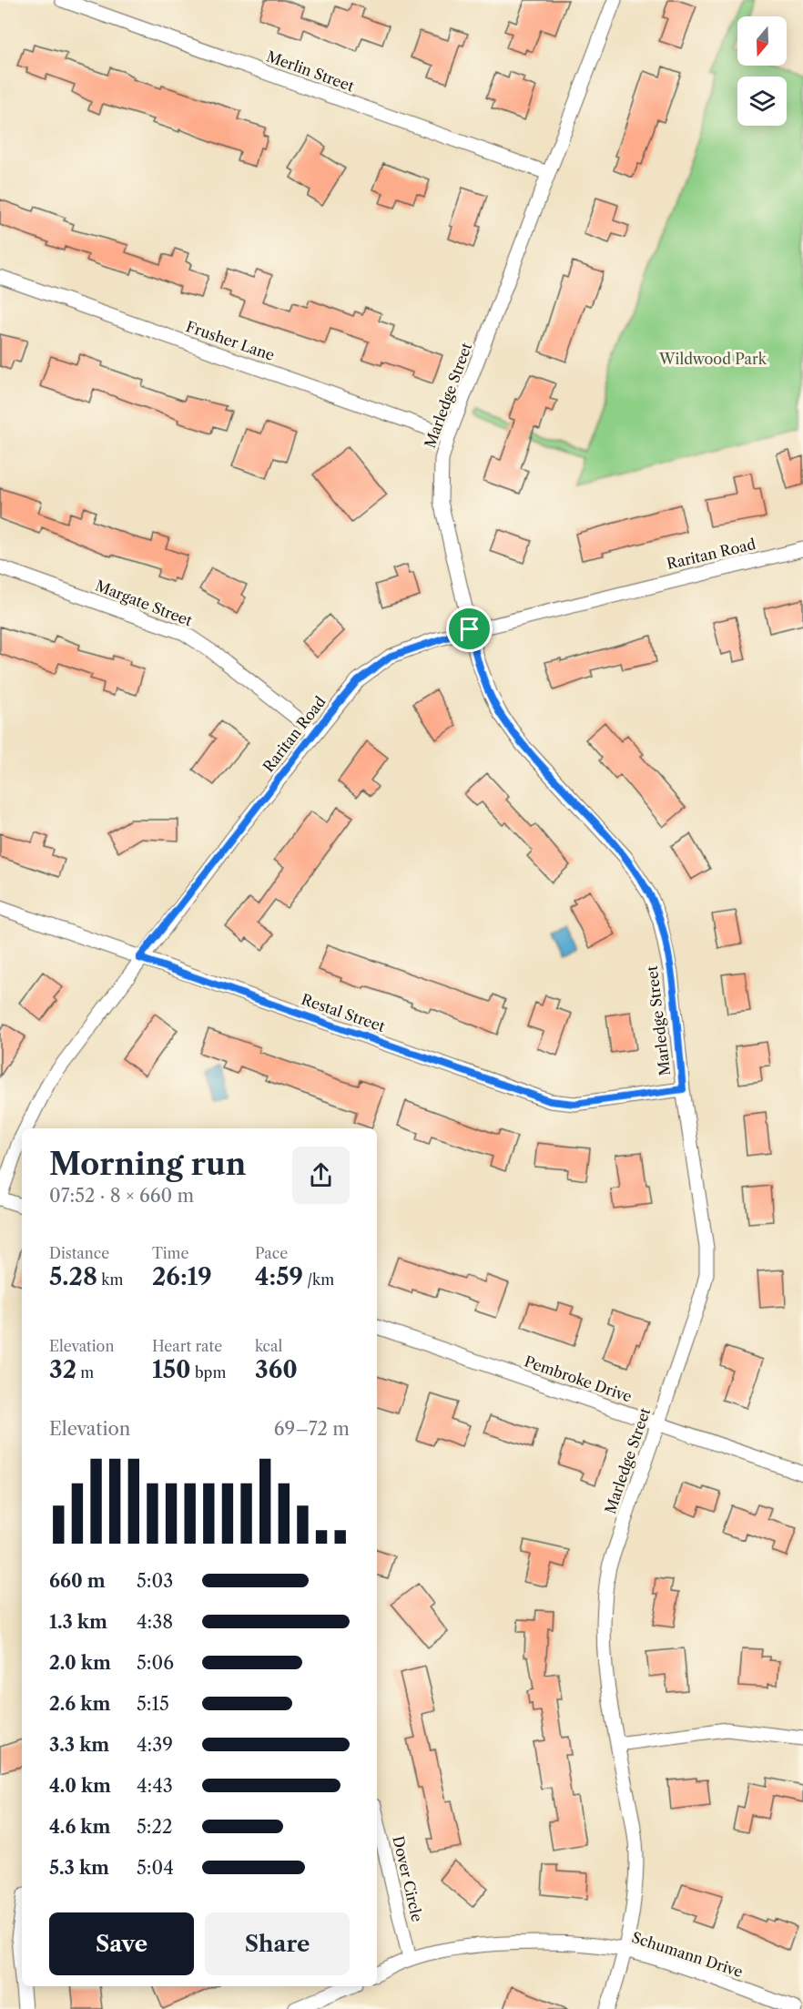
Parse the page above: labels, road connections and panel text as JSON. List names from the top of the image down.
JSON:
{
  "streets": {
    "street": [
      "Merlin Street",
      "Frusher Lane",
      "Marledge Street",
      "Raritan Road",
      "Margate Street",
      "Restal Street",
      "Pembroke Drive",
      "Dover Circle",
      "Schumann Drive"
    ]
  },
  "crossings": [
    ["Merlin Street", "Marledge Street"],
    ["Frusher Lane", "Marledge Street"],
    ["Marledge Street", "Raritan Road"],
    ["Marledge Street", "Restal Street"],
    ["Marledge Street", "Pembroke Drive"],
    ["Marledge Street", "Schumann Drive"],
    ["Raritan Road", "Margate Street"],
    ["Raritan Road", "Restal Street"],
    ["Dover Circle", "Schumann Drive"]
  ],
  "parks": ["Wildwood Park"],
  "north": "bottom",
  "page": {
    "heading": ["Morning run", "07:52 · 8 × 660 m"],
    "stats": [
      ["Distance", "5.28 km"],
      ["Time", "26:19"],
      ["Pace", "4:59 /km"],
      ["Elevation", "32 m"],
      ["Heart rate", "150 bpm"],
      ["kcal", "360"]
    ],
    "chart": ["Elevation", "69–72 m"],
    "list": [
      {
        "name": "660 m",
        "note": "5:03"
      },
      {
        "name": "1.3 km",
        "note": "4:38"
      },
      {
        "name": "2.0 km",
        "note": "5:06"
      },
      {
        "name": "2.6 km",
        "note": "5:15"
      },
      {
        "name": "3.3 km",
        "note": "4:39"
      },
      {
        "name": "4.0 km",
        "note": "4:43"
      },
      {
        "name": "4.6 km",
        "note": "5:22"
      },
      {
        "name": "5.3 km",
        "note": "5:04"
      }
    ],
    "buttons": ["Save", "Share"]
  }
}
